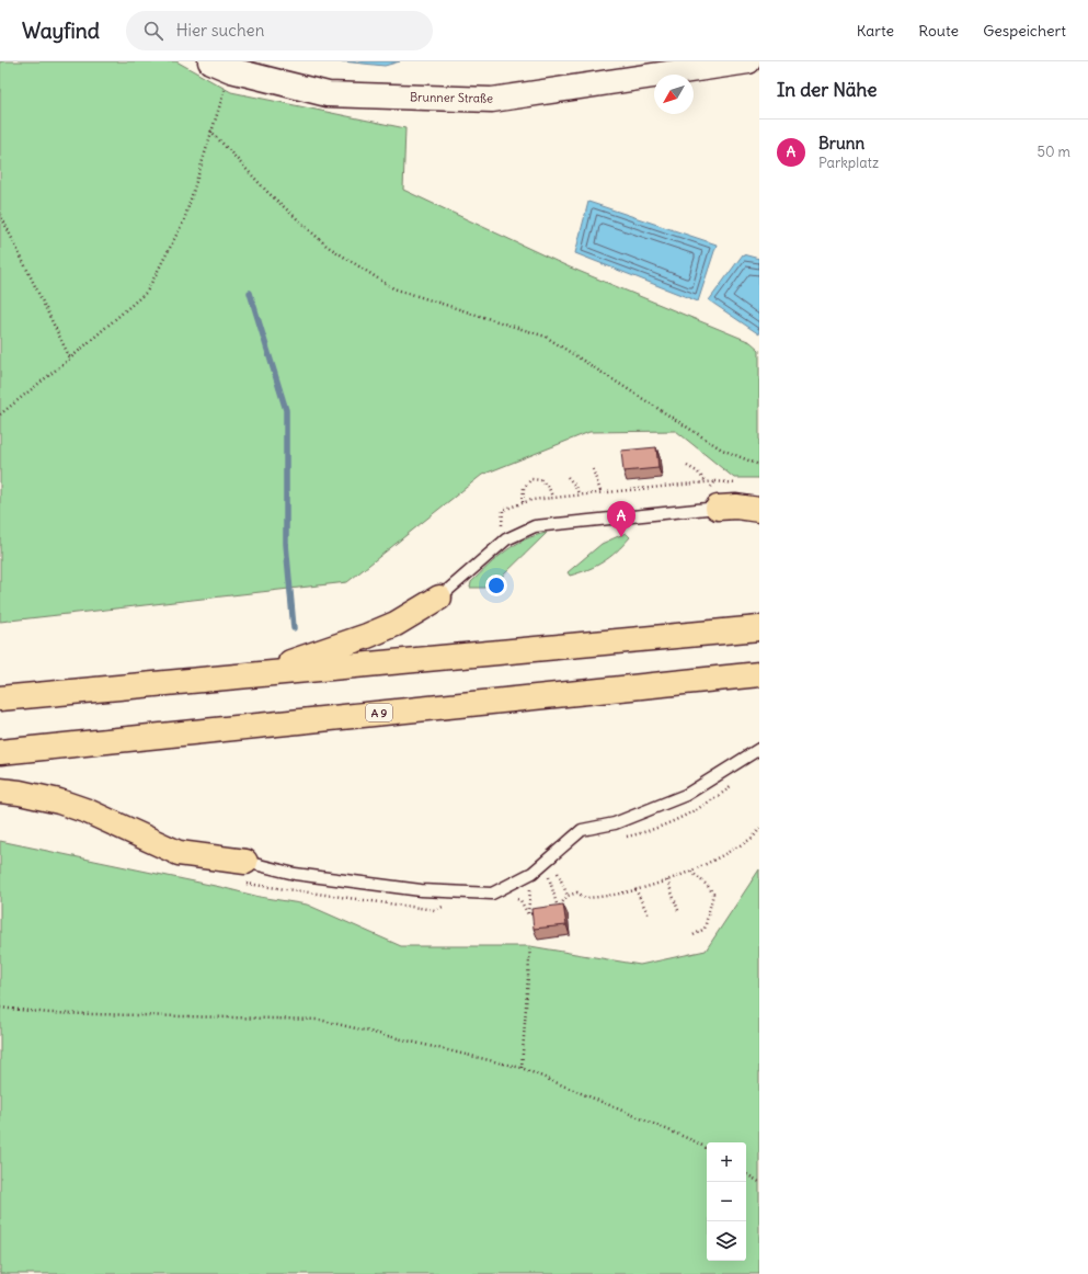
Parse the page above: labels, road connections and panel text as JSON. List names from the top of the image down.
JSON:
{
  "streets": {
    "highway": ["A 9"],
    "street": ["Brunner Straße"]
  },
  "north": "bottom left",
  "page": {
    "header": "Wayfind",
    "search": "Hier suchen",
    "nav": ["Karte", "Route", "Gespeichert"],
    "heading": "In der Nähe",
    "list": [
      {
        "mark": "A",
        "name": "Brunn",
        "note": "Parkplatz",
        "value": "50 m"
      }
    ],
    "pins": "A",
    "map_buttons": ["+", "−"]
  }
}
